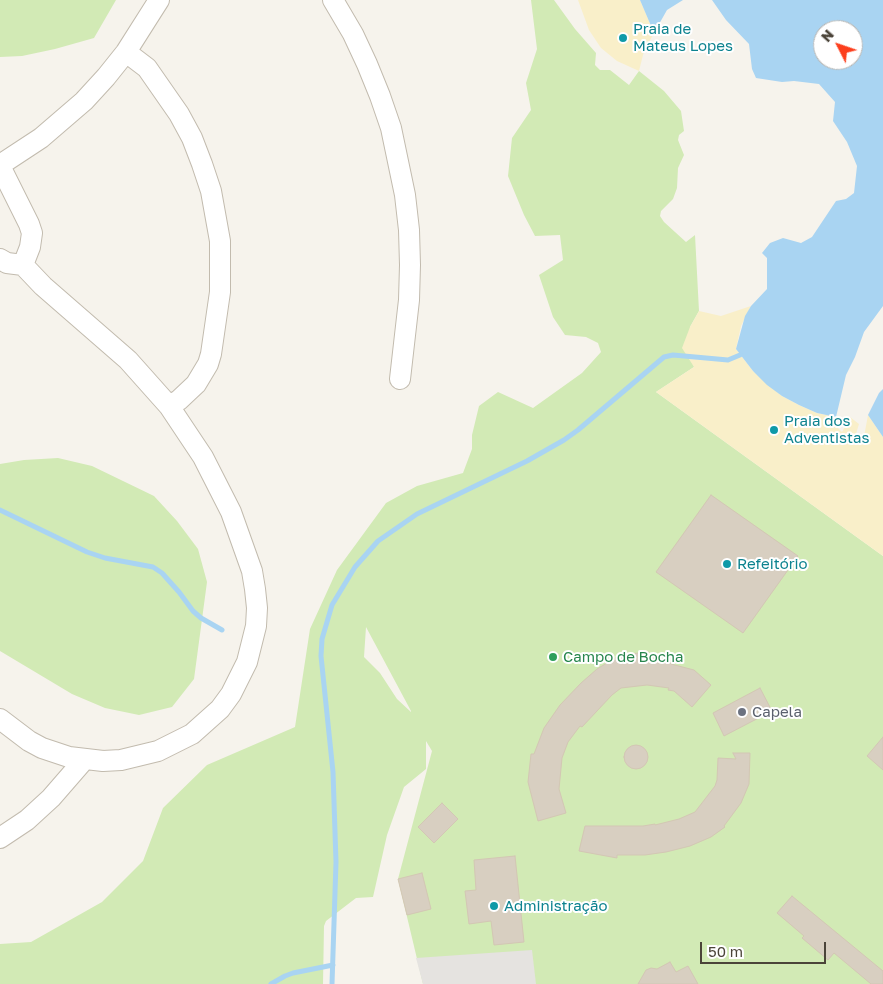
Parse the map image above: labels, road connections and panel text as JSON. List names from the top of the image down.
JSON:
{
  "places": [
    "Praia de Mateus Lopes",
    "Praia dos Adventistas",
    "Refeitório",
    "Campo de Bocha",
    "Capela",
    "Administração"
  ],
  "scale_bar": "50 m",
  "north": "top left"
}
